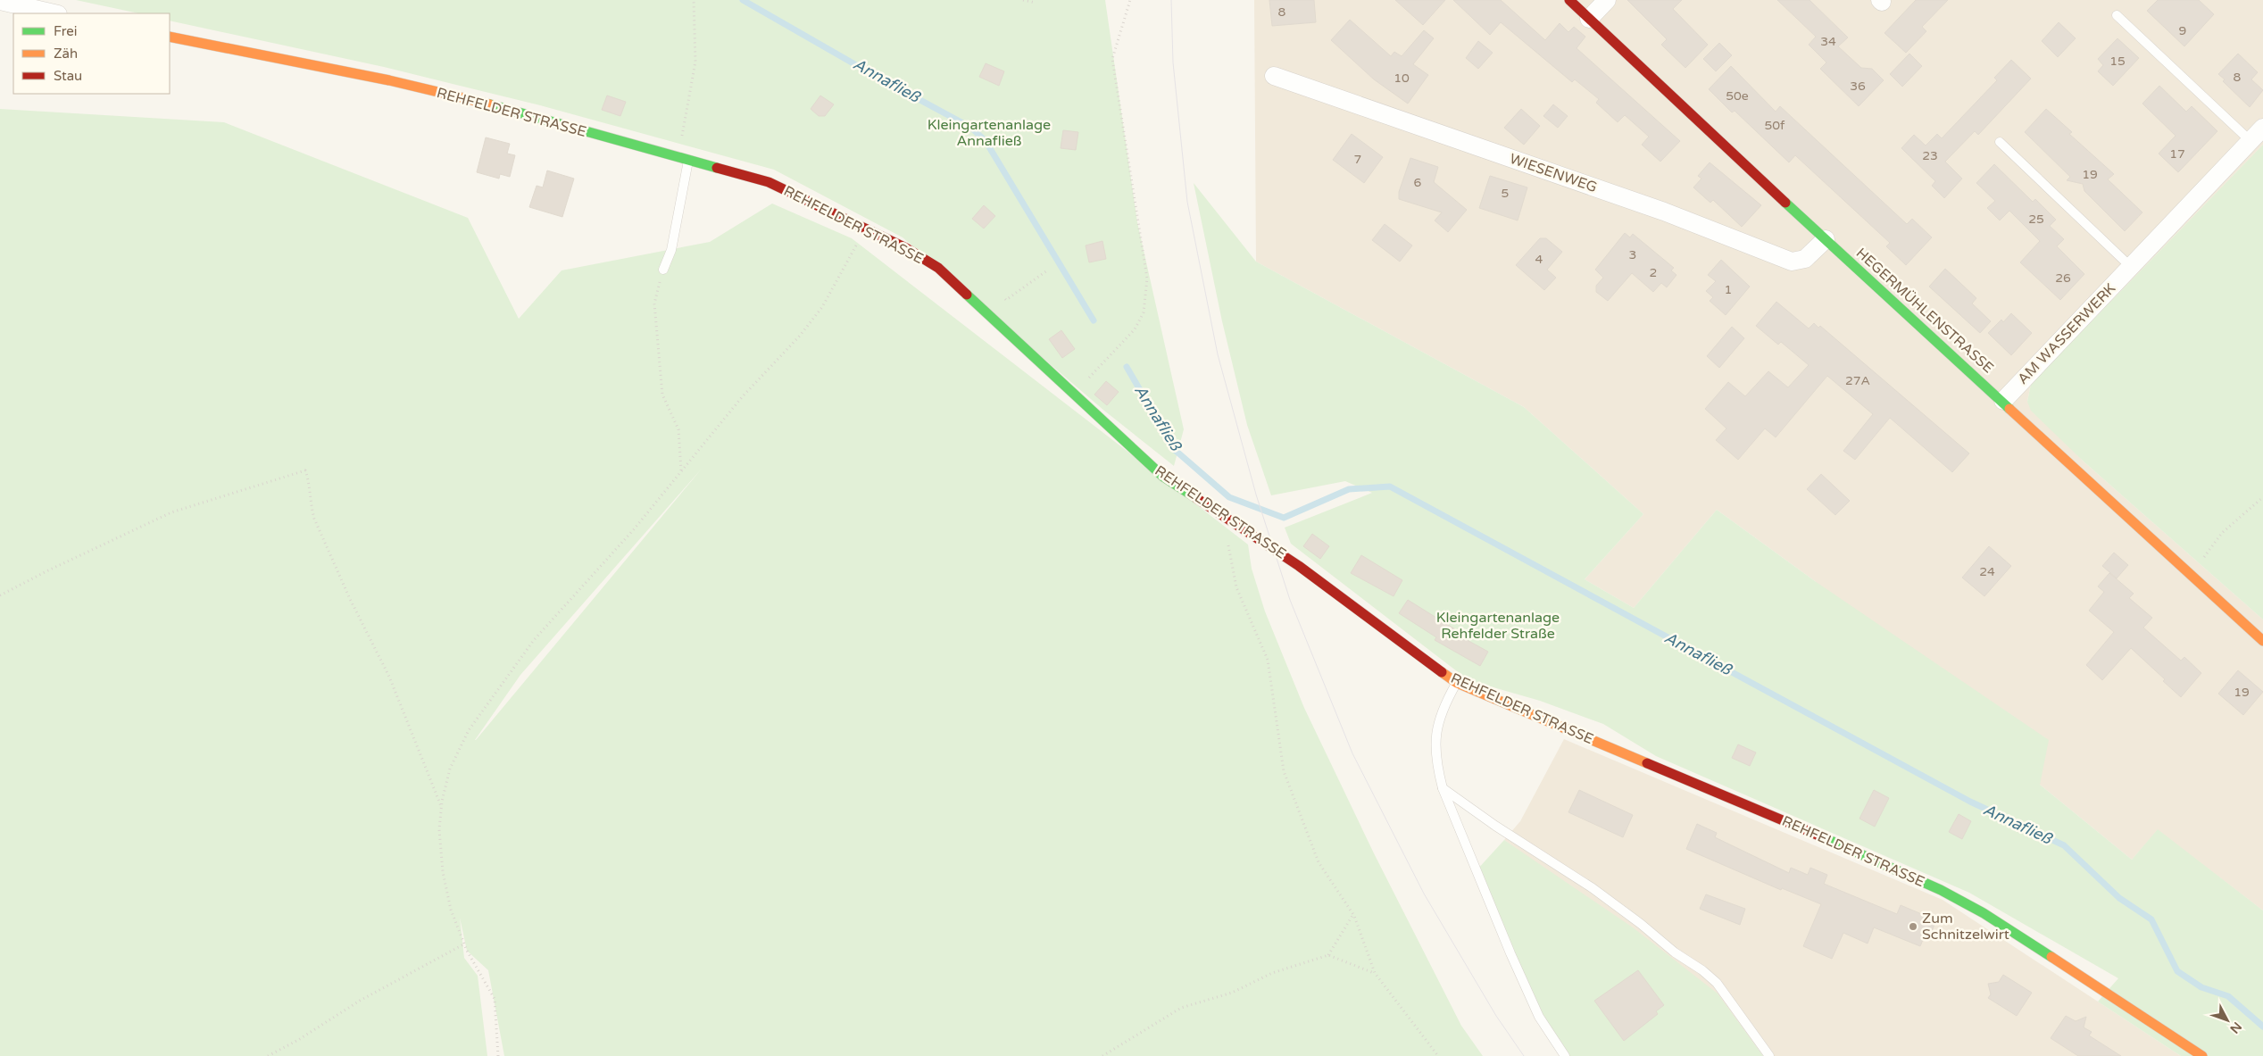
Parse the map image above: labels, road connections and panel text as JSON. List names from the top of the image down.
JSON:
{
  "streets": {
    "street": [
      "REHFELDER STRASSE",
      "WIESENWEG",
      "HEGERMÜHLENSTRASSE",
      "AM WASSERWERK"
    ]
  },
  "crossings": [
    ["WIESENWEG", "HEGERMÜHLENSTRASSE"],
    ["HEGERMÜHLENSTRASSE", "AM WASSERWERK"]
  ],
  "water": ["Annafließ"],
  "parks": ["Kleingartenanlage Annafließ", "Kleingartenanlage Rehfelder Straße"],
  "places": ["Zum Schnitzelwirt"],
  "house_numbers": [
    "8",
    "9",
    "34",
    "15",
    "8",
    "10",
    "36",
    "50e",
    "50f",
    "17",
    "23",
    "7",
    "19",
    "6",
    "5",
    "25",
    "3",
    "4",
    "2",
    "26",
    "1",
    "27A",
    "24",
    "19"
  ],
  "legend": ["Frei", "Zäh", "Stau"],
  "north": "bottom right"
}
